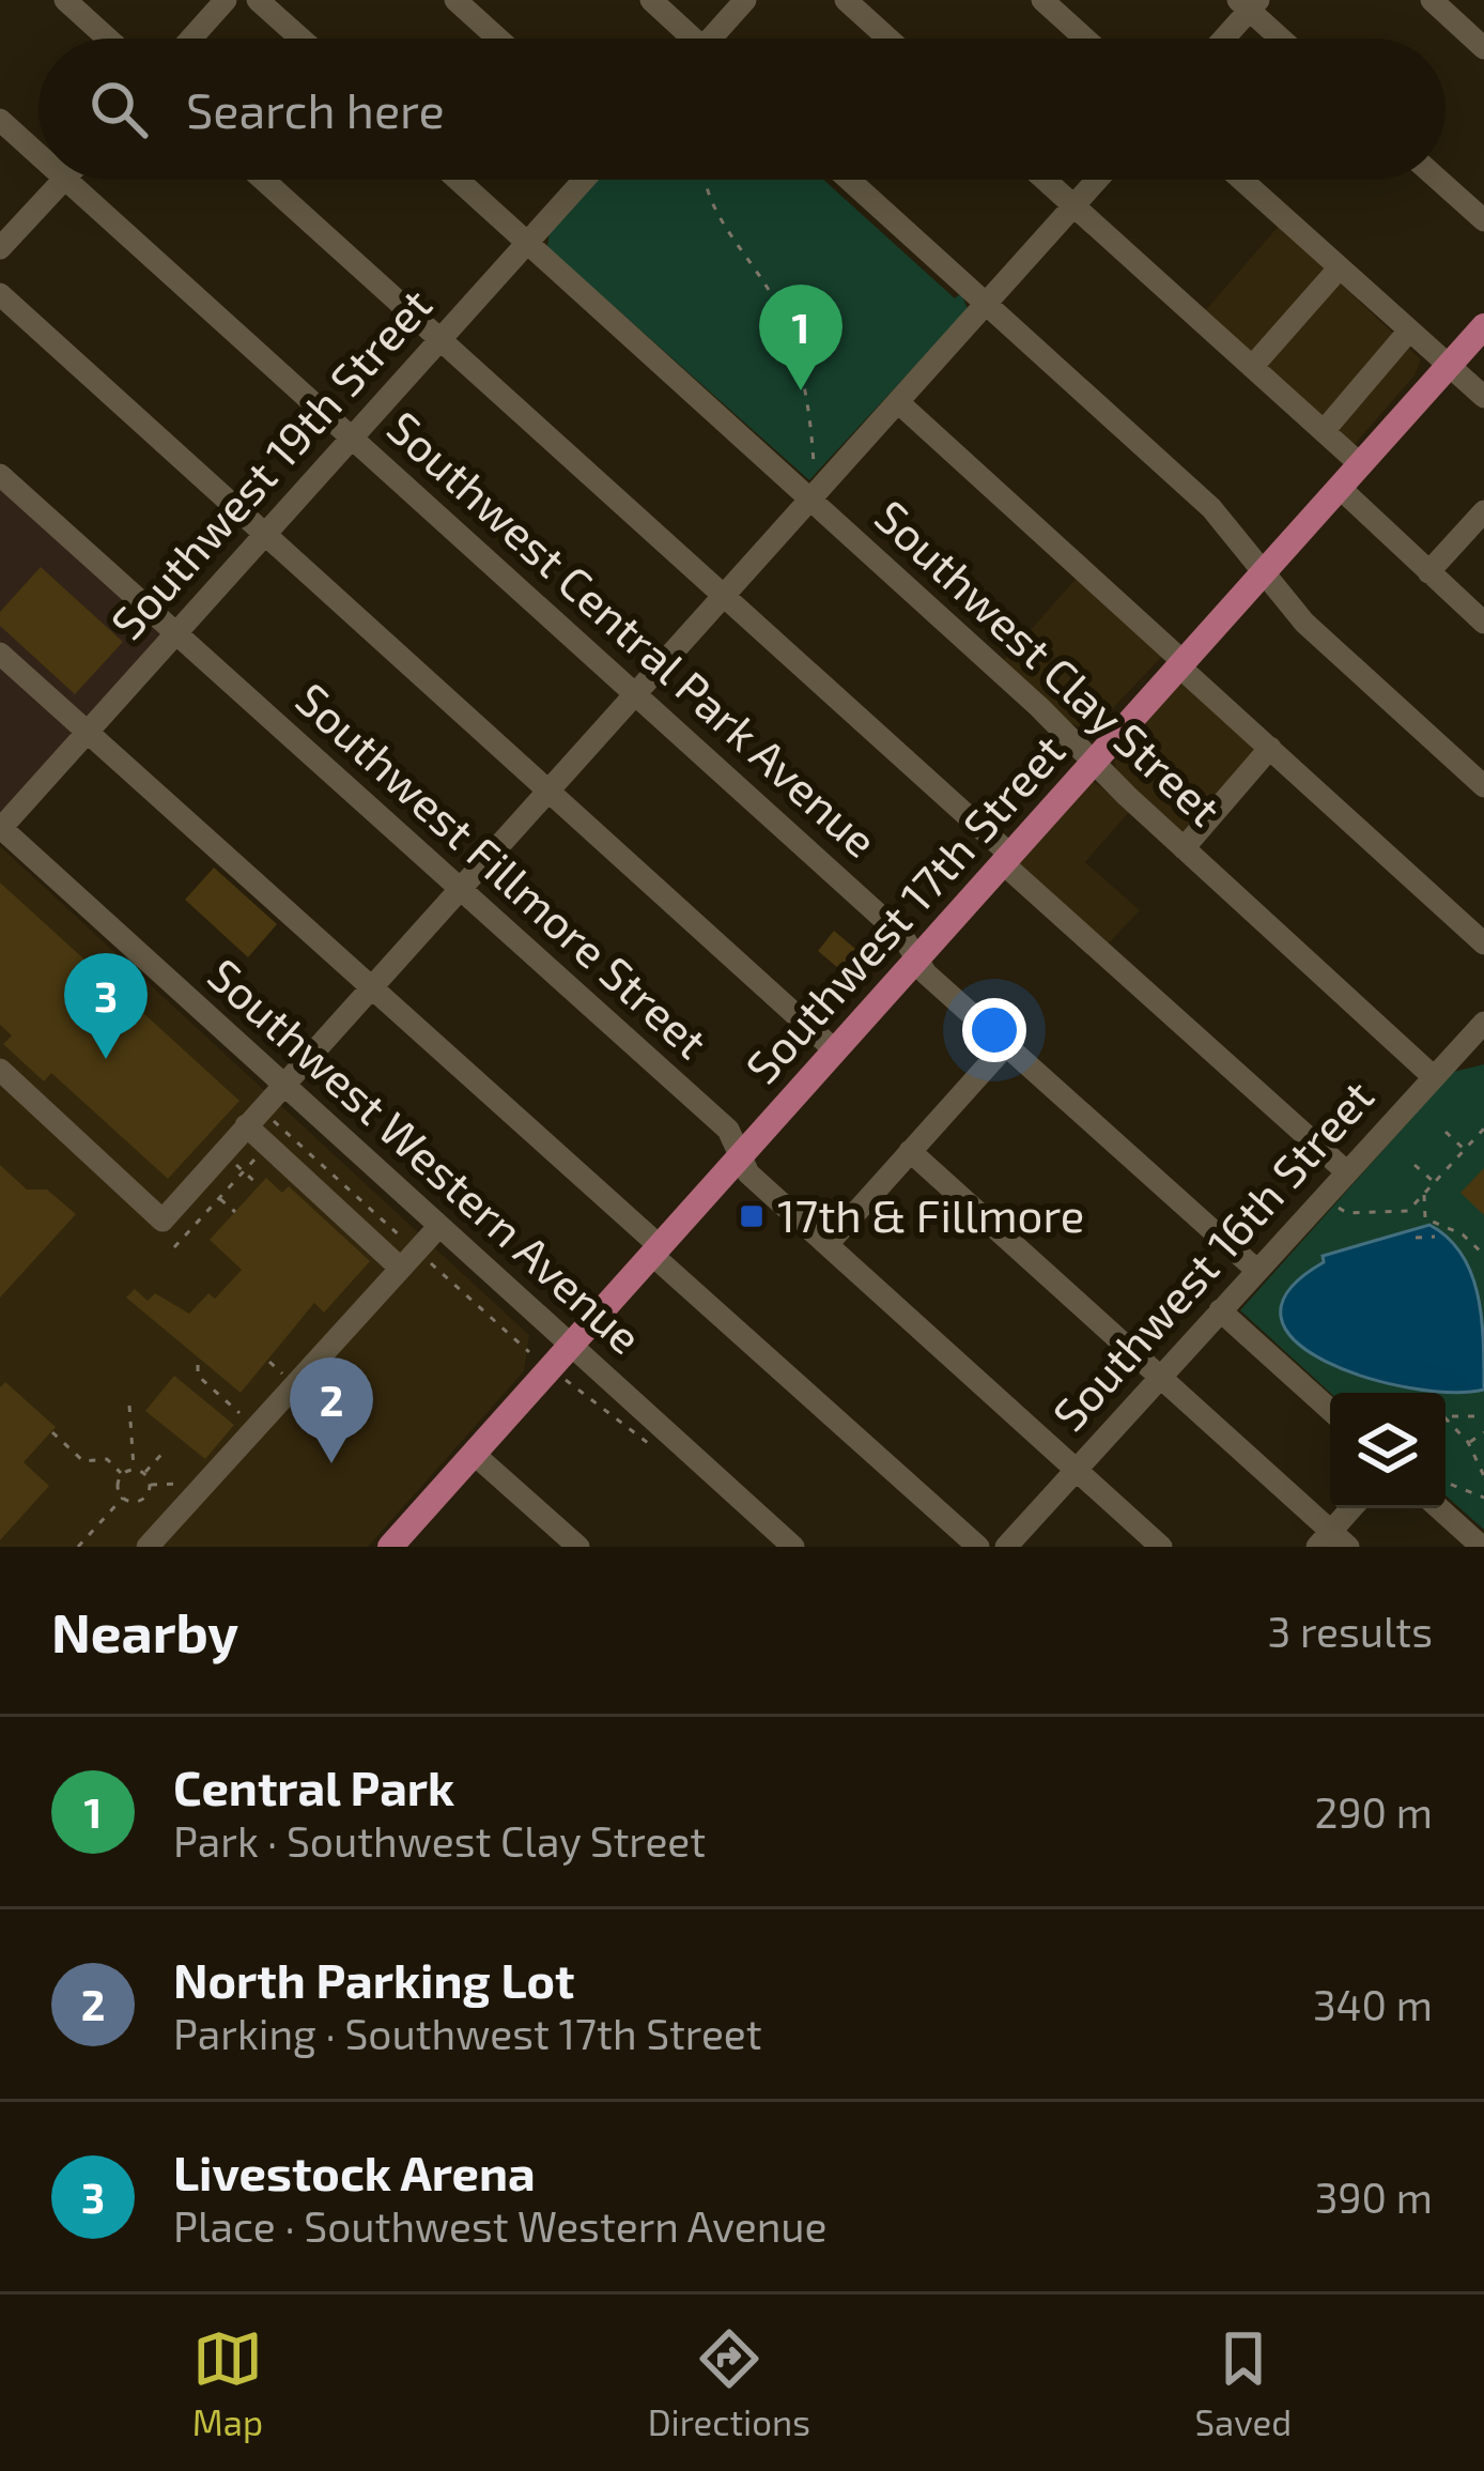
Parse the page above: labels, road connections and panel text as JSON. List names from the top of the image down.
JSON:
{
  "streets": {
    "main road": ["Southwest 17th Street"],
    "street": [
      "Southwest 19th Street",
      "Southwest Central Park Avenue",
      "Southwest Clay Street",
      "Southwest Fillmore Street",
      "Southwest Western Avenue",
      "Southwest 16th Street"
    ]
  },
  "crossings": [
    ["Southwest 19th Street", "Southwest Central Park Avenue"],
    ["Southwest 19th Street", "Southwest Clay Street"],
    ["Southwest 19th Street", "Southwest Fillmore Street"],
    ["Southwest 19th Street", "Southwest Western Avenue"],
    ["Southwest Central Park Avenue", "Southwest 17th Street"],
    ["Southwest Central Park Avenue", "Southwest 16th Street"],
    ["Southwest Clay Street", "Southwest 17th Street"],
    ["Southwest Clay Street", "Southwest 16th Street"],
    ["Southwest Fillmore Street", "Southwest 17th Street"],
    ["Southwest Fillmore Street", "Southwest 16th Street"],
    ["Southwest 17th Street", "Southwest Western Avenue"]
  ],
  "places": {
    "transit": ["17th & Fillmore"]
  },
  "page": {
    "search": "Search here",
    "pins": ["1", "3", "2"],
    "heading": ["Nearby", "3 results"],
    "list": [
      {
        "mark": "1",
        "name": "Central Park",
        "note": "Park · Southwest Clay Street",
        "value": "290 m"
      },
      {
        "mark": "2",
        "name": "North Parking Lot",
        "note": "Parking · Southwest 17th Street",
        "value": "340 m"
      },
      {
        "mark": "3",
        "name": "Livestock Arena",
        "note": "Place · Southwest Western Avenue",
        "value": "390 m"
      }
    ],
    "nav": ["Map", "Directions", "Saved"]
  }
}
